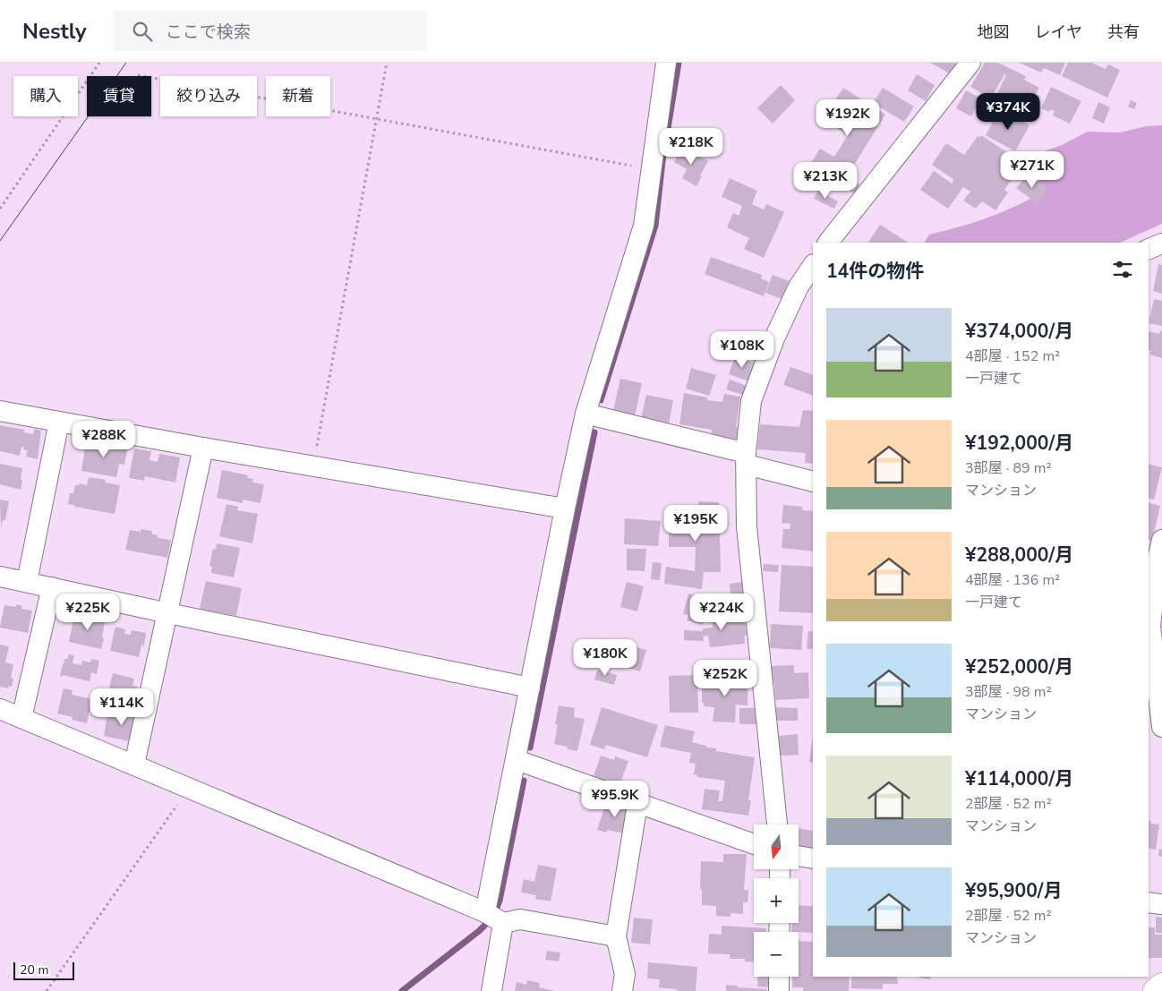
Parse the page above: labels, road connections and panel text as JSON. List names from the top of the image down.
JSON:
{
  "scale_bar": "20 m",
  "north": "bottom",
  "page": {
    "header": "Nestly",
    "search": "ここで検索",
    "nav": ["地図", "レイヤ", "共有"],
    "chip": [
      "購入",
      "賃貸",
      "絞り込み",
      "新着"
    ],
    "price": [
      "¥374K",
      "¥192K",
      "¥218K",
      "¥271K",
      "¥213K",
      "¥108K",
      "¥288K",
      "¥195K",
      "¥225K",
      "¥224K",
      "¥180K",
      "¥252K",
      "¥114K",
      "¥95.9K"
    ],
    "heading": "14件の物件",
    "list": [
      {
        "name": "¥374,000/月",
        "note": "4部屋 · 152 m² · 一戸建て"
      },
      {
        "name": "¥192,000/月",
        "note": "3部屋 · 89 m² · マンション"
      },
      {
        "name": "¥288,000/月",
        "note": "4部屋 · 136 m² · 一戸建て"
      },
      {
        "name": "¥252,000/月",
        "note": "3部屋 · 98 m² · マンション"
      },
      {
        "name": "¥114,000/月",
        "note": "2部屋 · 52 m² · マンション"
      },
      {
        "name": "¥95,900/月",
        "note": "2部屋 · 52 m² · マンション"
      }
    ],
    "map_buttons": ["+", "−"],
    "scale": "20 m"
  }
}
